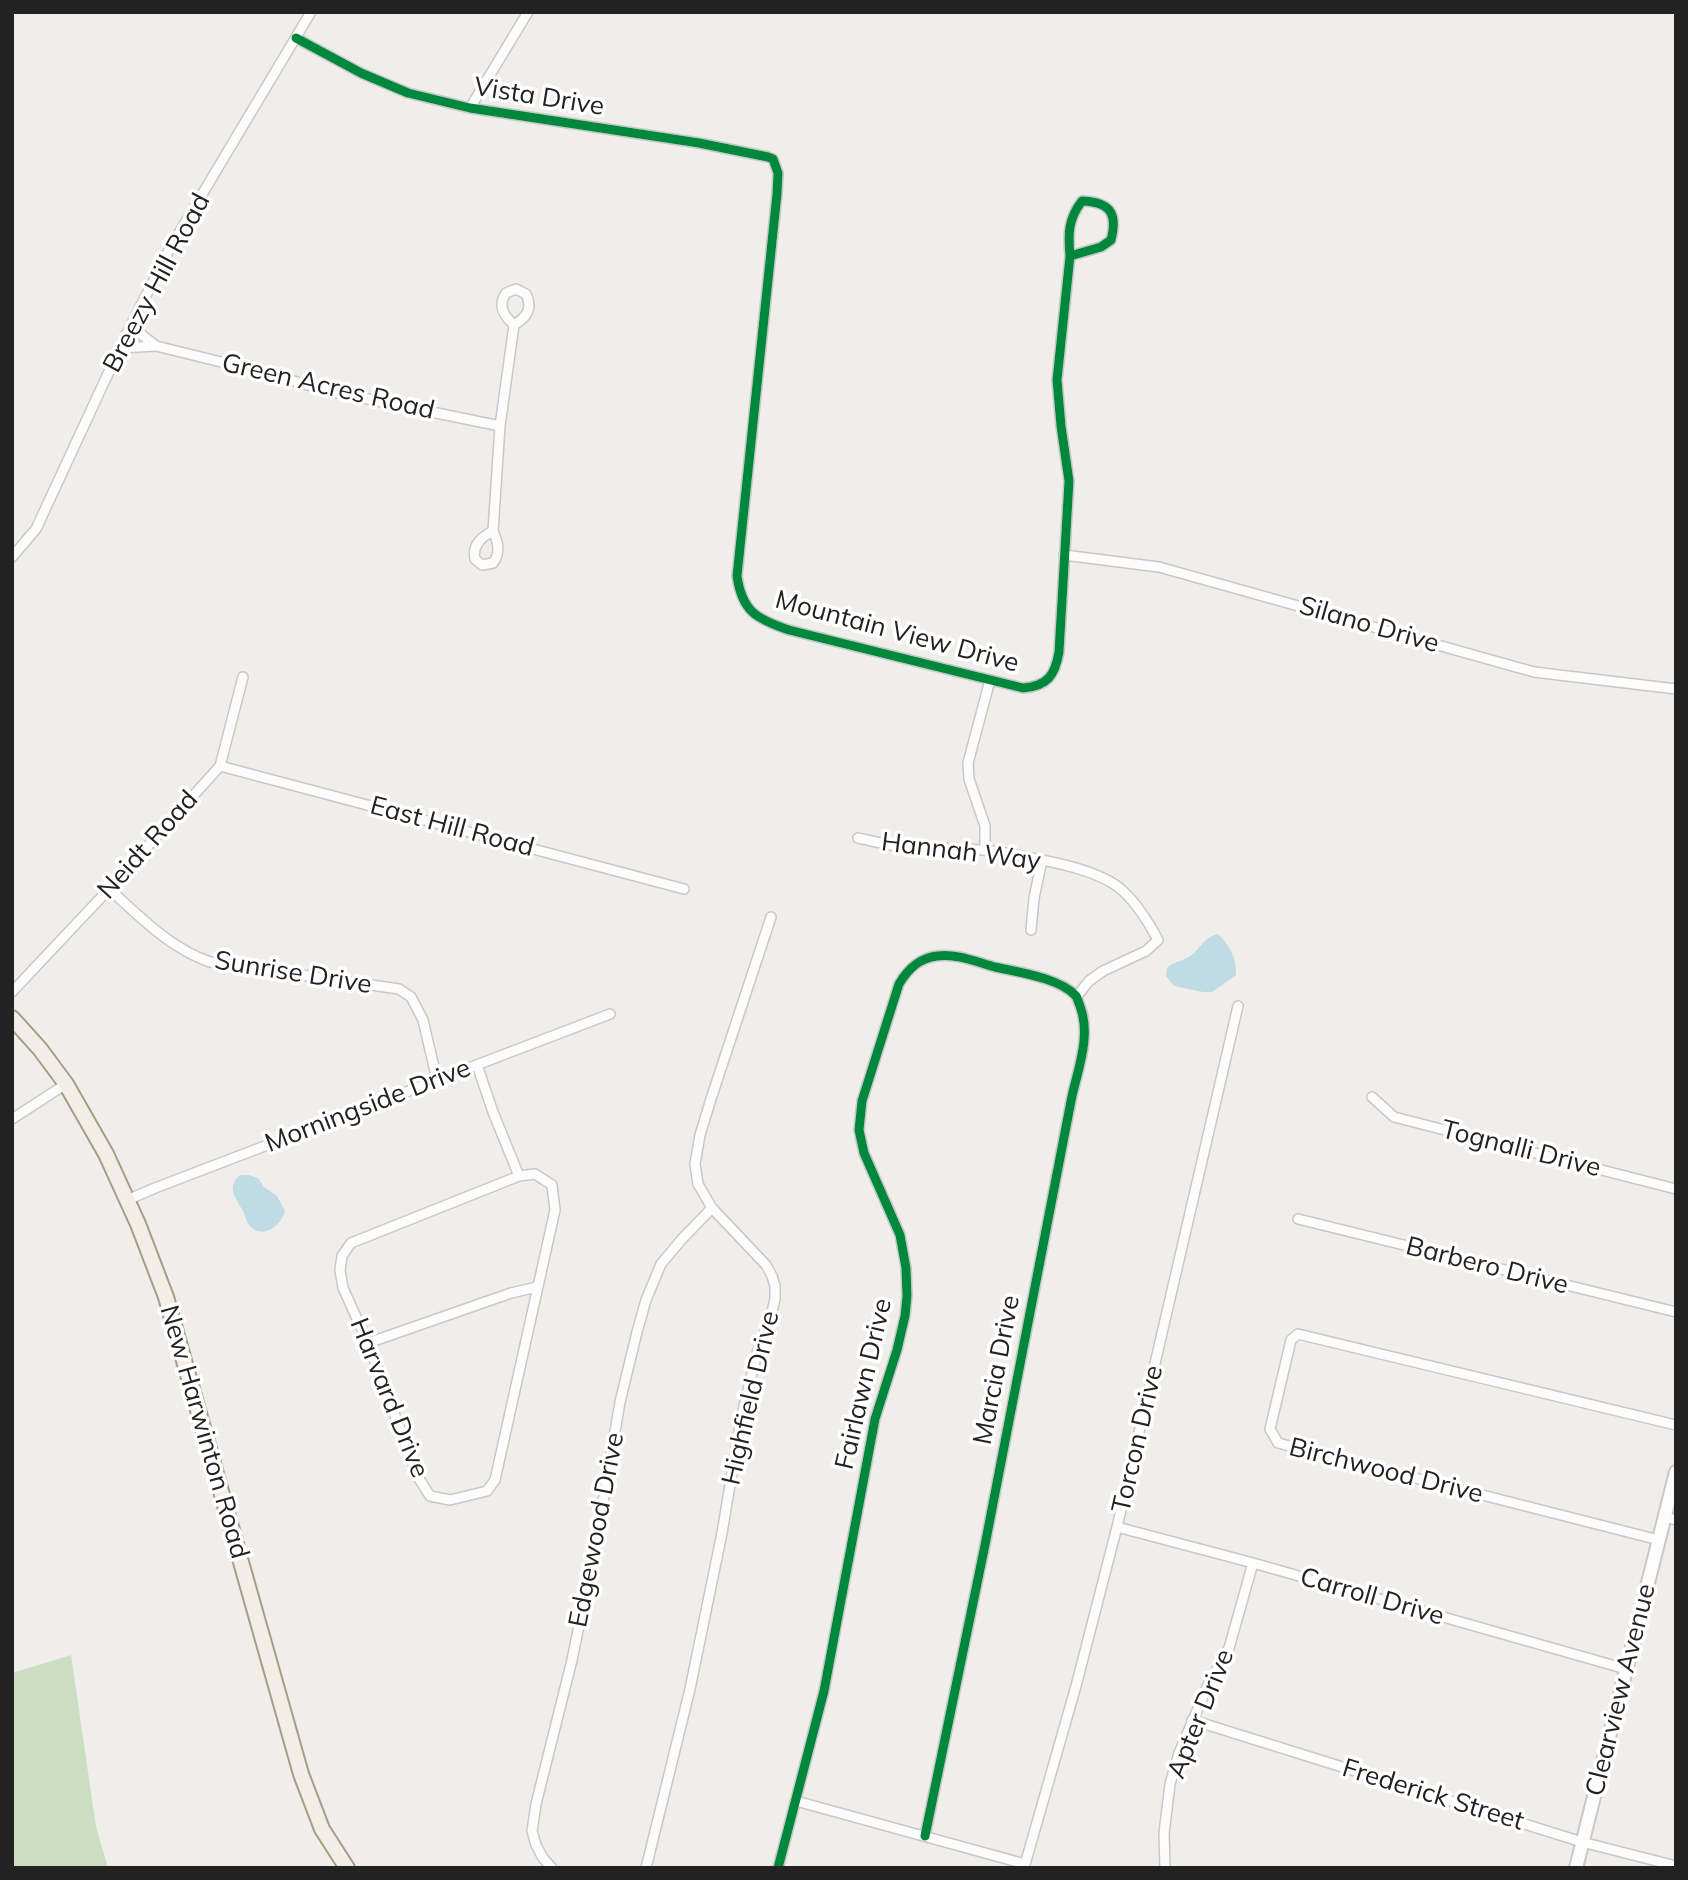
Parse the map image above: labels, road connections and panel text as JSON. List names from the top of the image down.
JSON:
{
  "streets": {
    "main road": ["New Harwinton Road"],
    "street": [
      "Vista Drive",
      "Breezy Hill Road",
      "Green Acres Road",
      "Silano Drive",
      "Mountain View Drive",
      "East Hill Road",
      "Neidt Road",
      "Hannah Way",
      "Sunrise Drive",
      "Morningside Drive",
      "Tognalli Drive",
      "Barbero Drive",
      "Marcia Drive",
      "Fairlawn Drive",
      "Harvard Drive",
      "Highfield Drive",
      "Torcon Drive",
      "Birchwood Drive",
      "Edgewood Drive",
      "Carroll Drive",
      "Clearview Avenue",
      "Apter Drive",
      "Frederick Street"
    ]
  },
  "crossings": [
    ["Vista Drive", "Breezy Hill Road"],
    ["Vista Drive", "Mountain View Drive"],
    ["Breezy Hill Road", "Green Acres Road"],
    ["Silano Drive", "Mountain View Drive"],
    ["East Hill Road", "Neidt Road"],
    ["Neidt Road", "Sunrise Drive"],
    ["Hannah Way", "Marcia Drive"],
    ["Hannah Way", "Fairlawn Drive"],
    ["Sunrise Drive", "Morningside Drive"],
    ["Morningside Drive", "New Harwinton Road"],
    ["Marcia Drive", "Fairlawn Drive"],
    ["Highfield Drive", "Edgewood Drive"],
    ["Torcon Drive", "Carroll Drive"],
    ["Birchwood Drive", "Clearview Avenue"],
    ["Carroll Drive", "Clearview Avenue"],
    ["Carroll Drive", "Apter Drive"],
    ["Clearview Avenue", "Frederick Street"],
    ["Apter Drive", "Frederick Street"]
  ]
}
